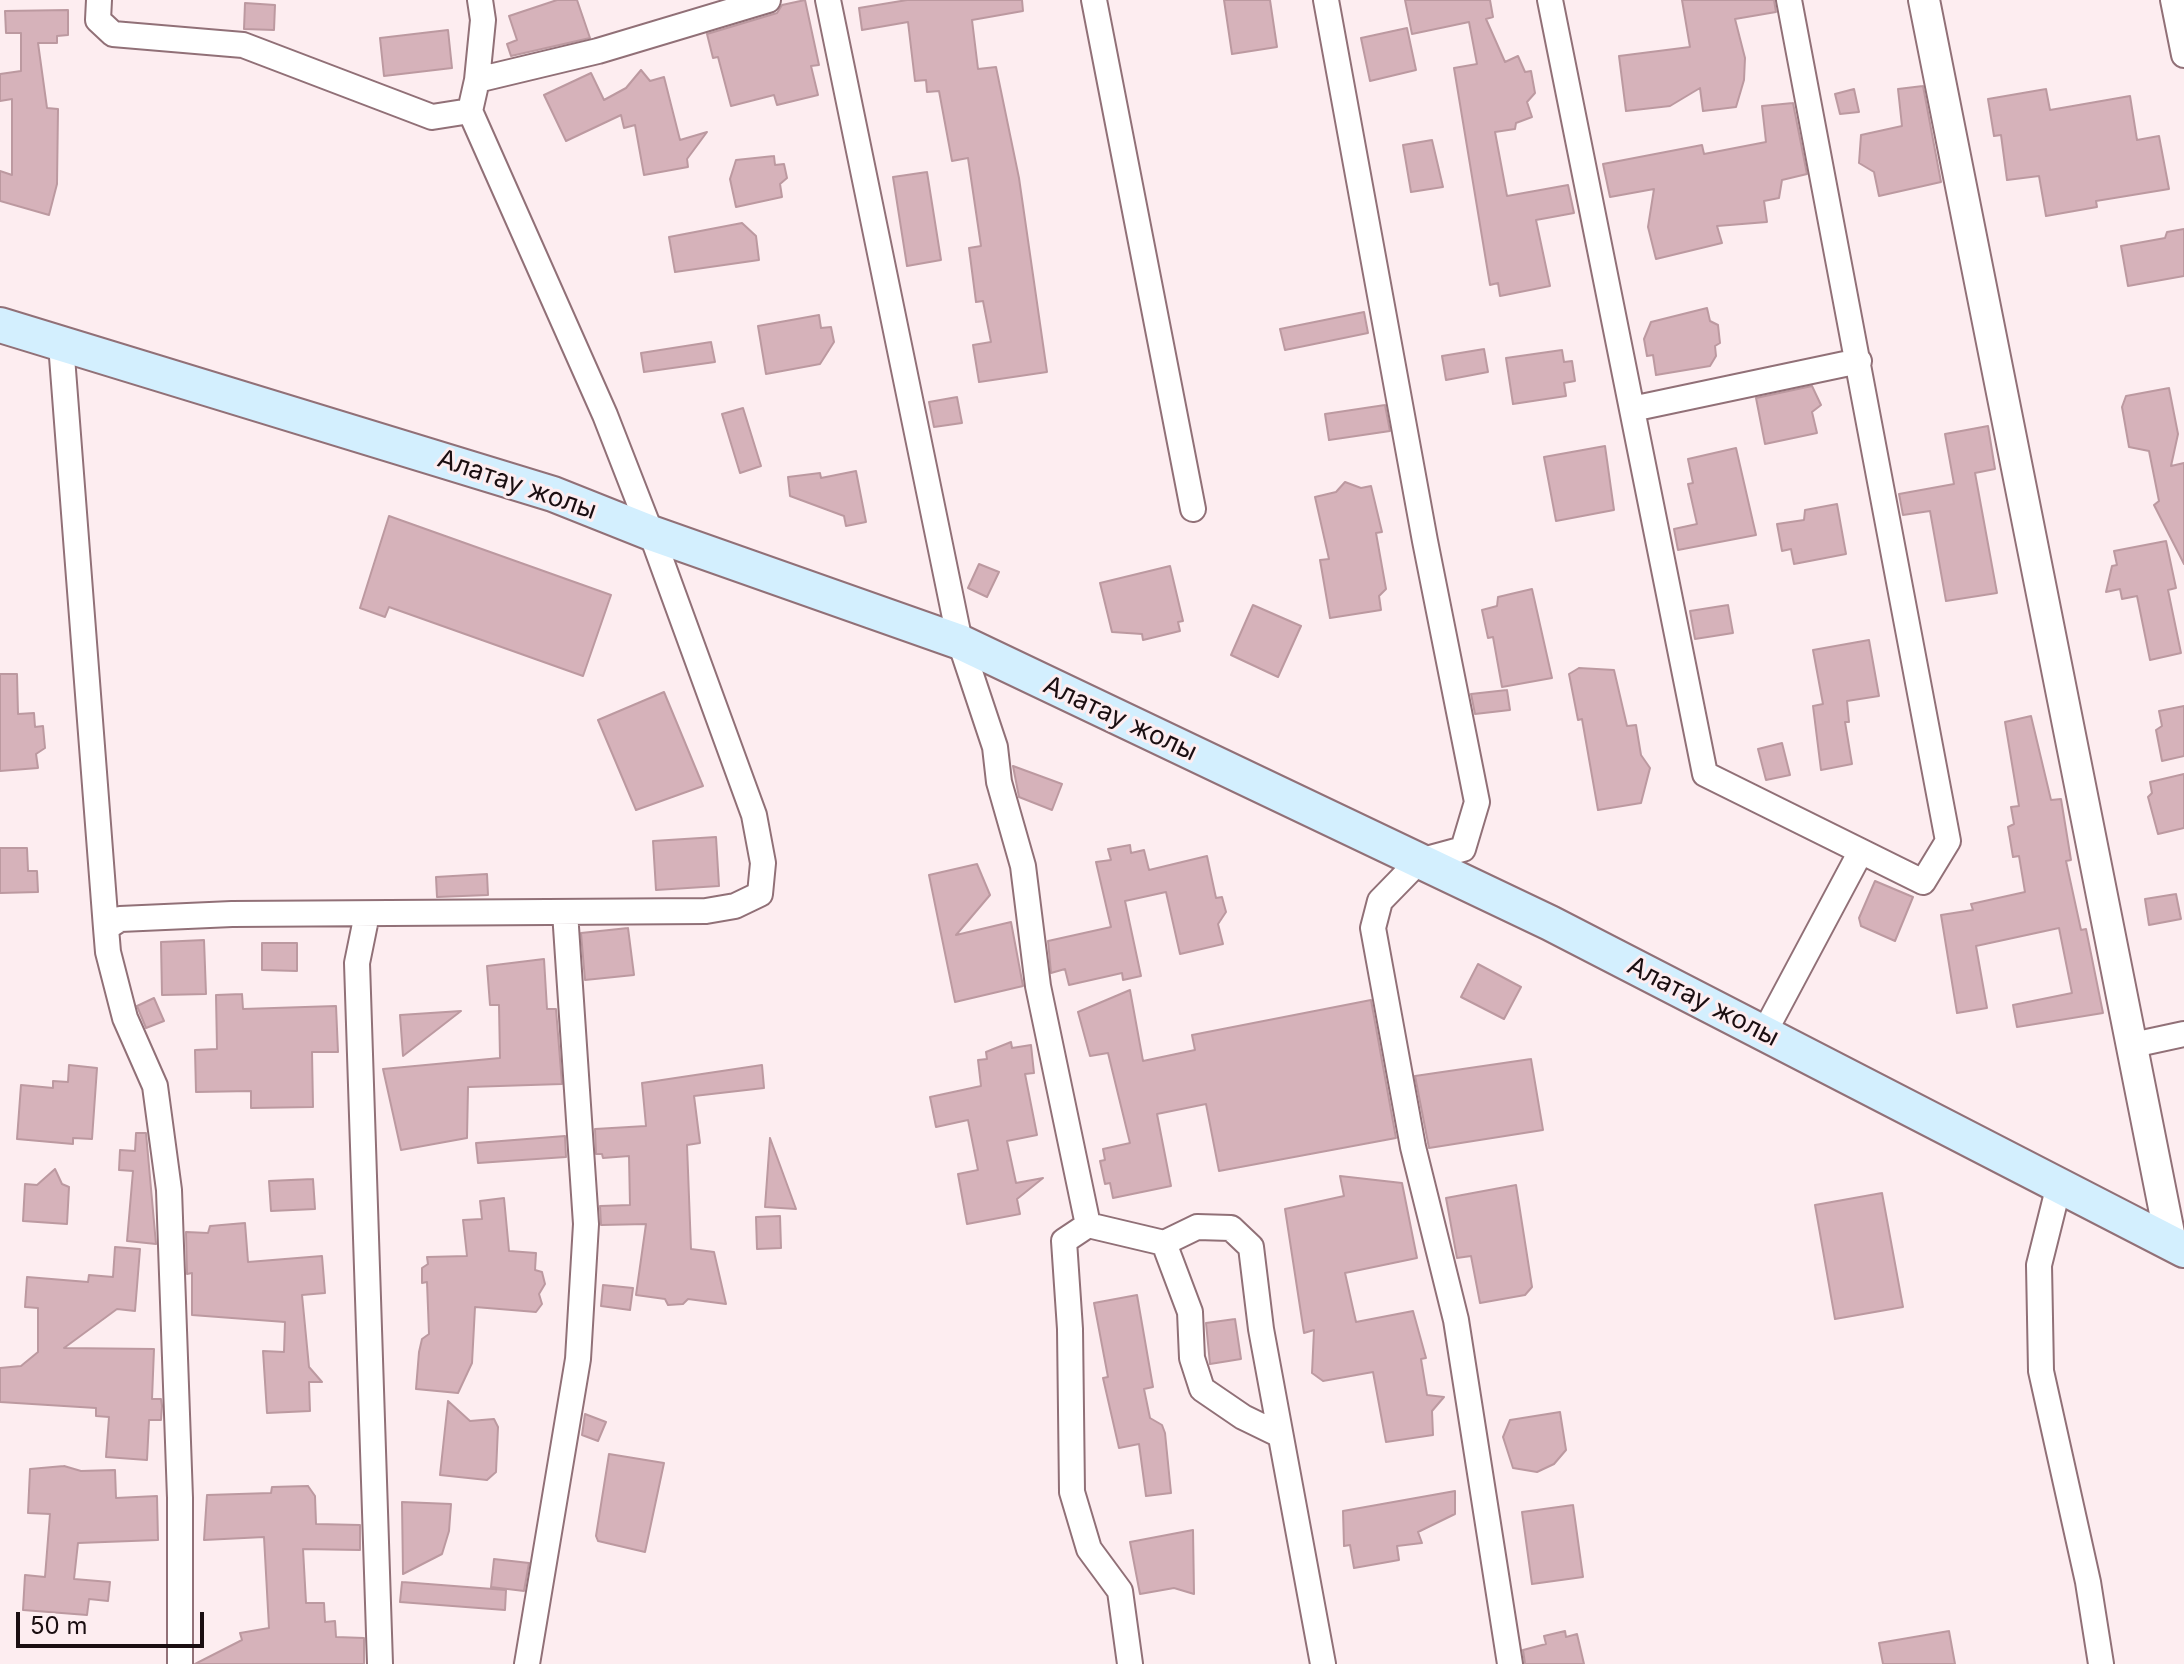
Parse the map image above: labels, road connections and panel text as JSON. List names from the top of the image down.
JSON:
{
  "streets": {
    "main road": ["Алатау жолы"]
  },
  "scale_bar": "50 m"
}
